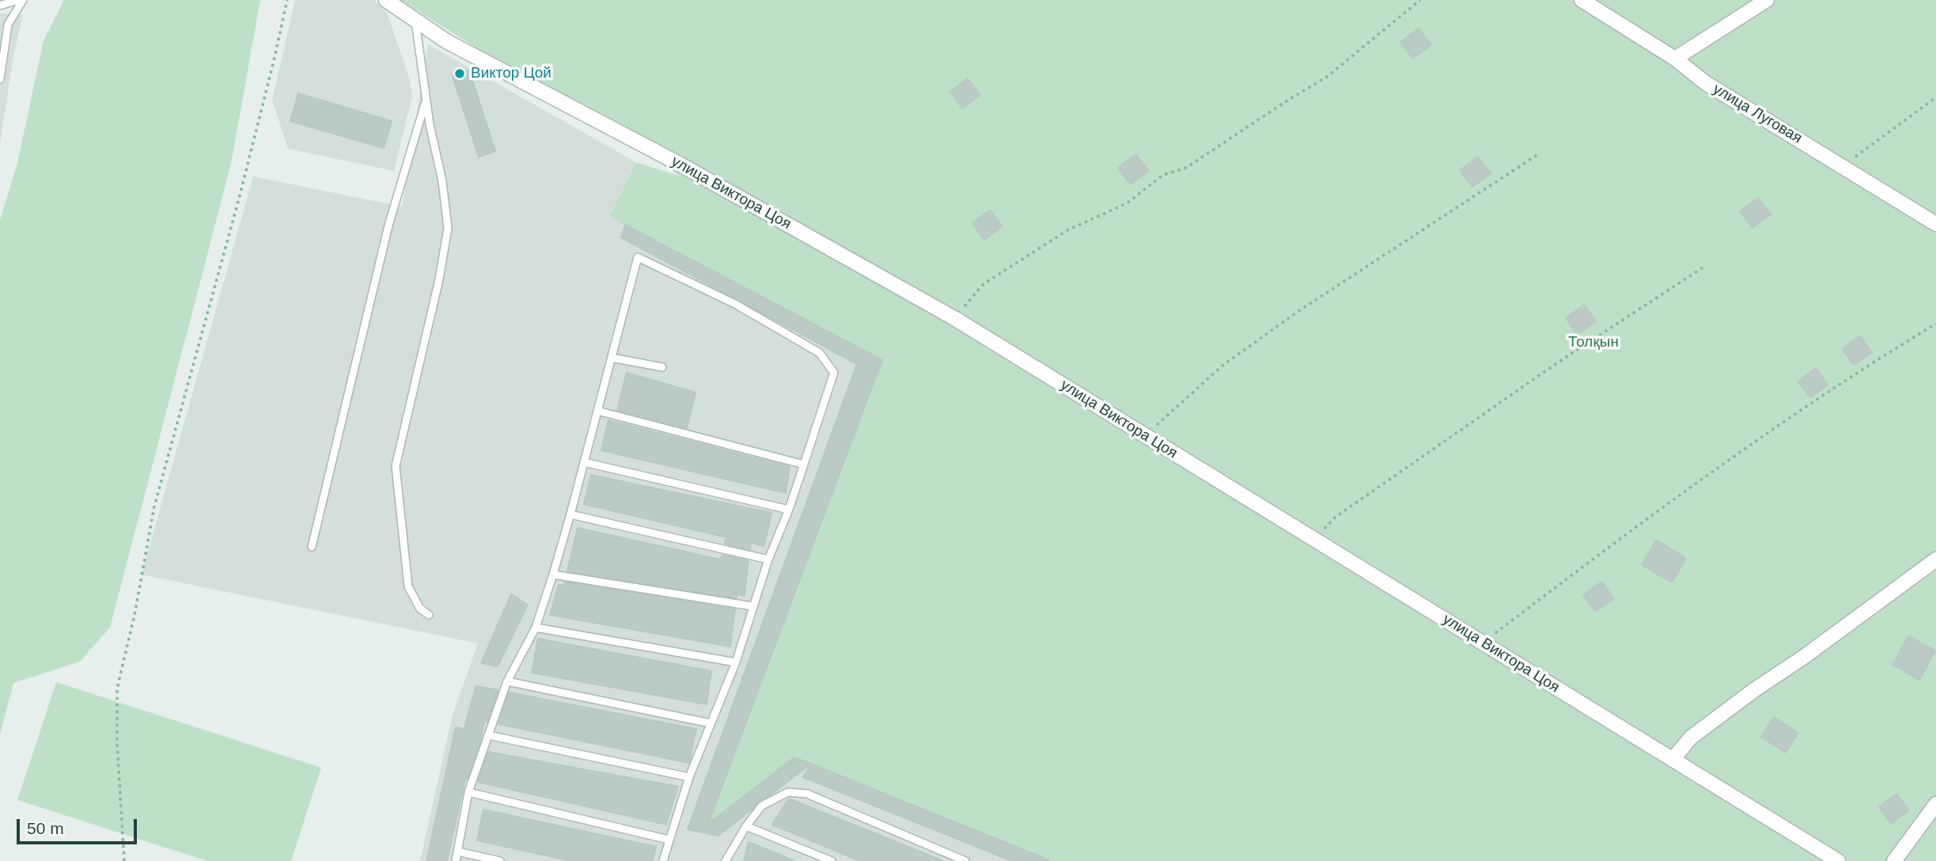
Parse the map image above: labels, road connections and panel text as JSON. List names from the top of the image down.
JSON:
{
  "streets": {
    "street": ["улица Луговая", "улица Виктора Цоя"]
  },
  "parks": ["Толқын"],
  "places": ["Виктор Цой"],
  "scale_bar": "50 m"
}
